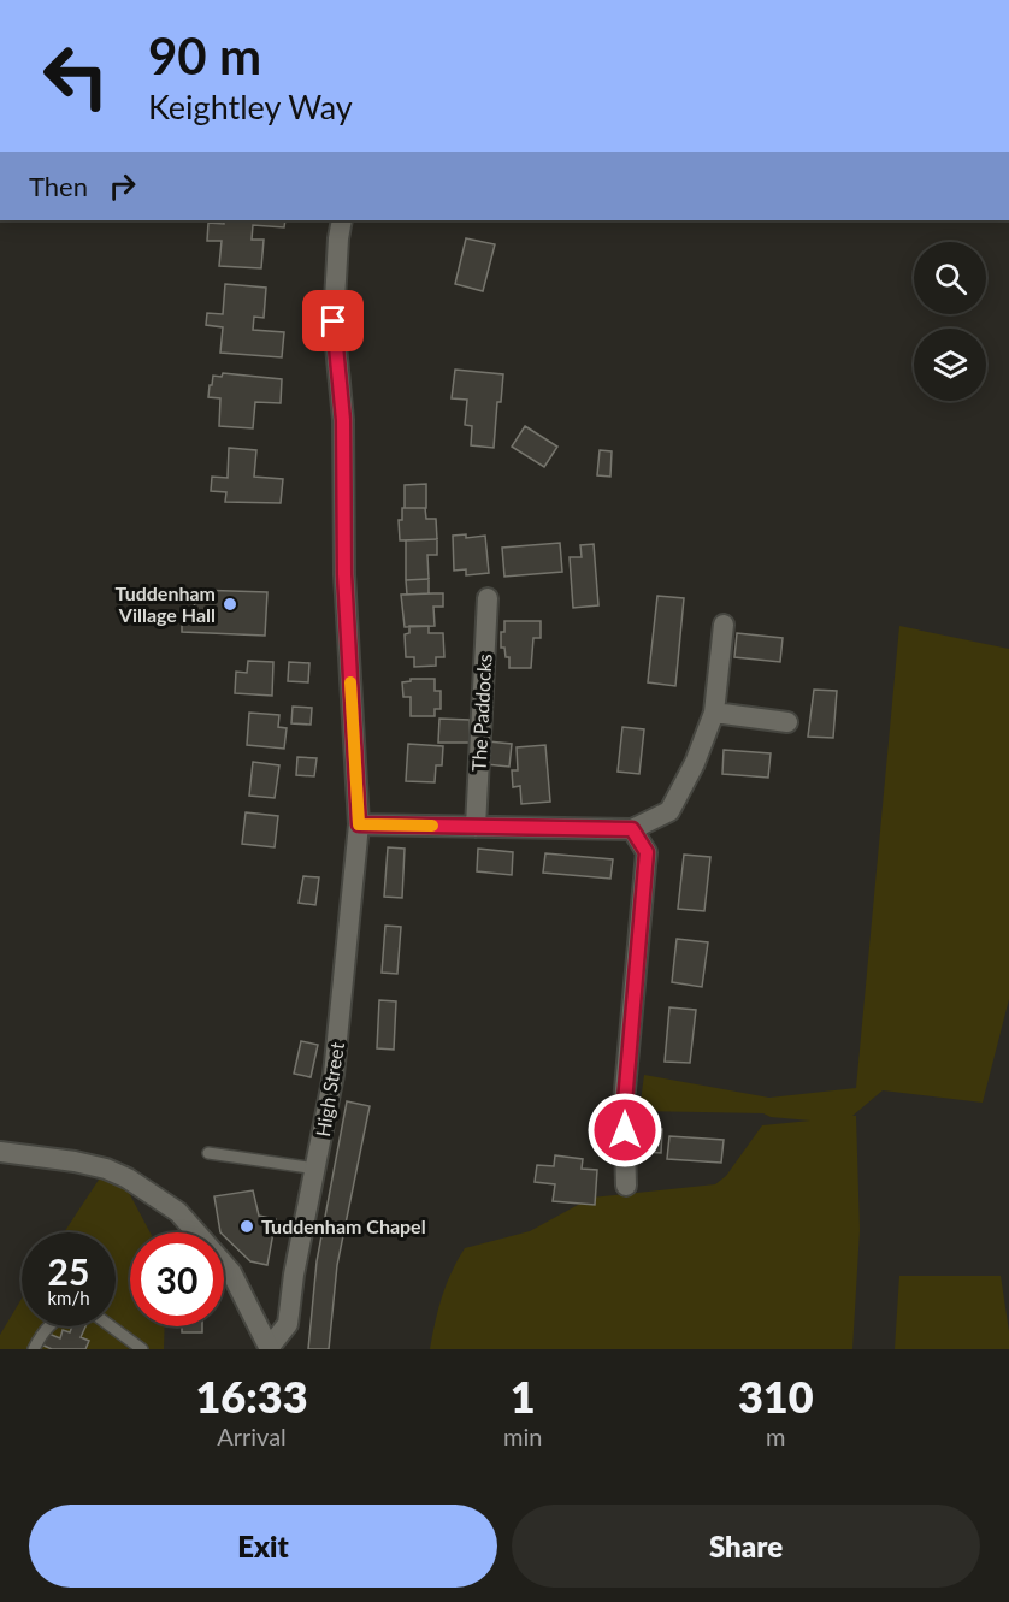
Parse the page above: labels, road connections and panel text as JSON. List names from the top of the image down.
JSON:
{
  "streets": {
    "street": ["The Paddocks", "High Street"]
  },
  "places": ["Tuddenham Village Hall", "Tuddenham Chapel"],
  "page": {
    "turn": ["90 m", "Keightley Way"],
    "then": "Then",
    "speed": "25 km/h",
    "limit": "30",
    "eta": [
      "16:33",
      "Arrival",
      "1",
      "min",
      "310",
      "m"
    ],
    "buttons": ["Exit", "Share"]
  }
}
